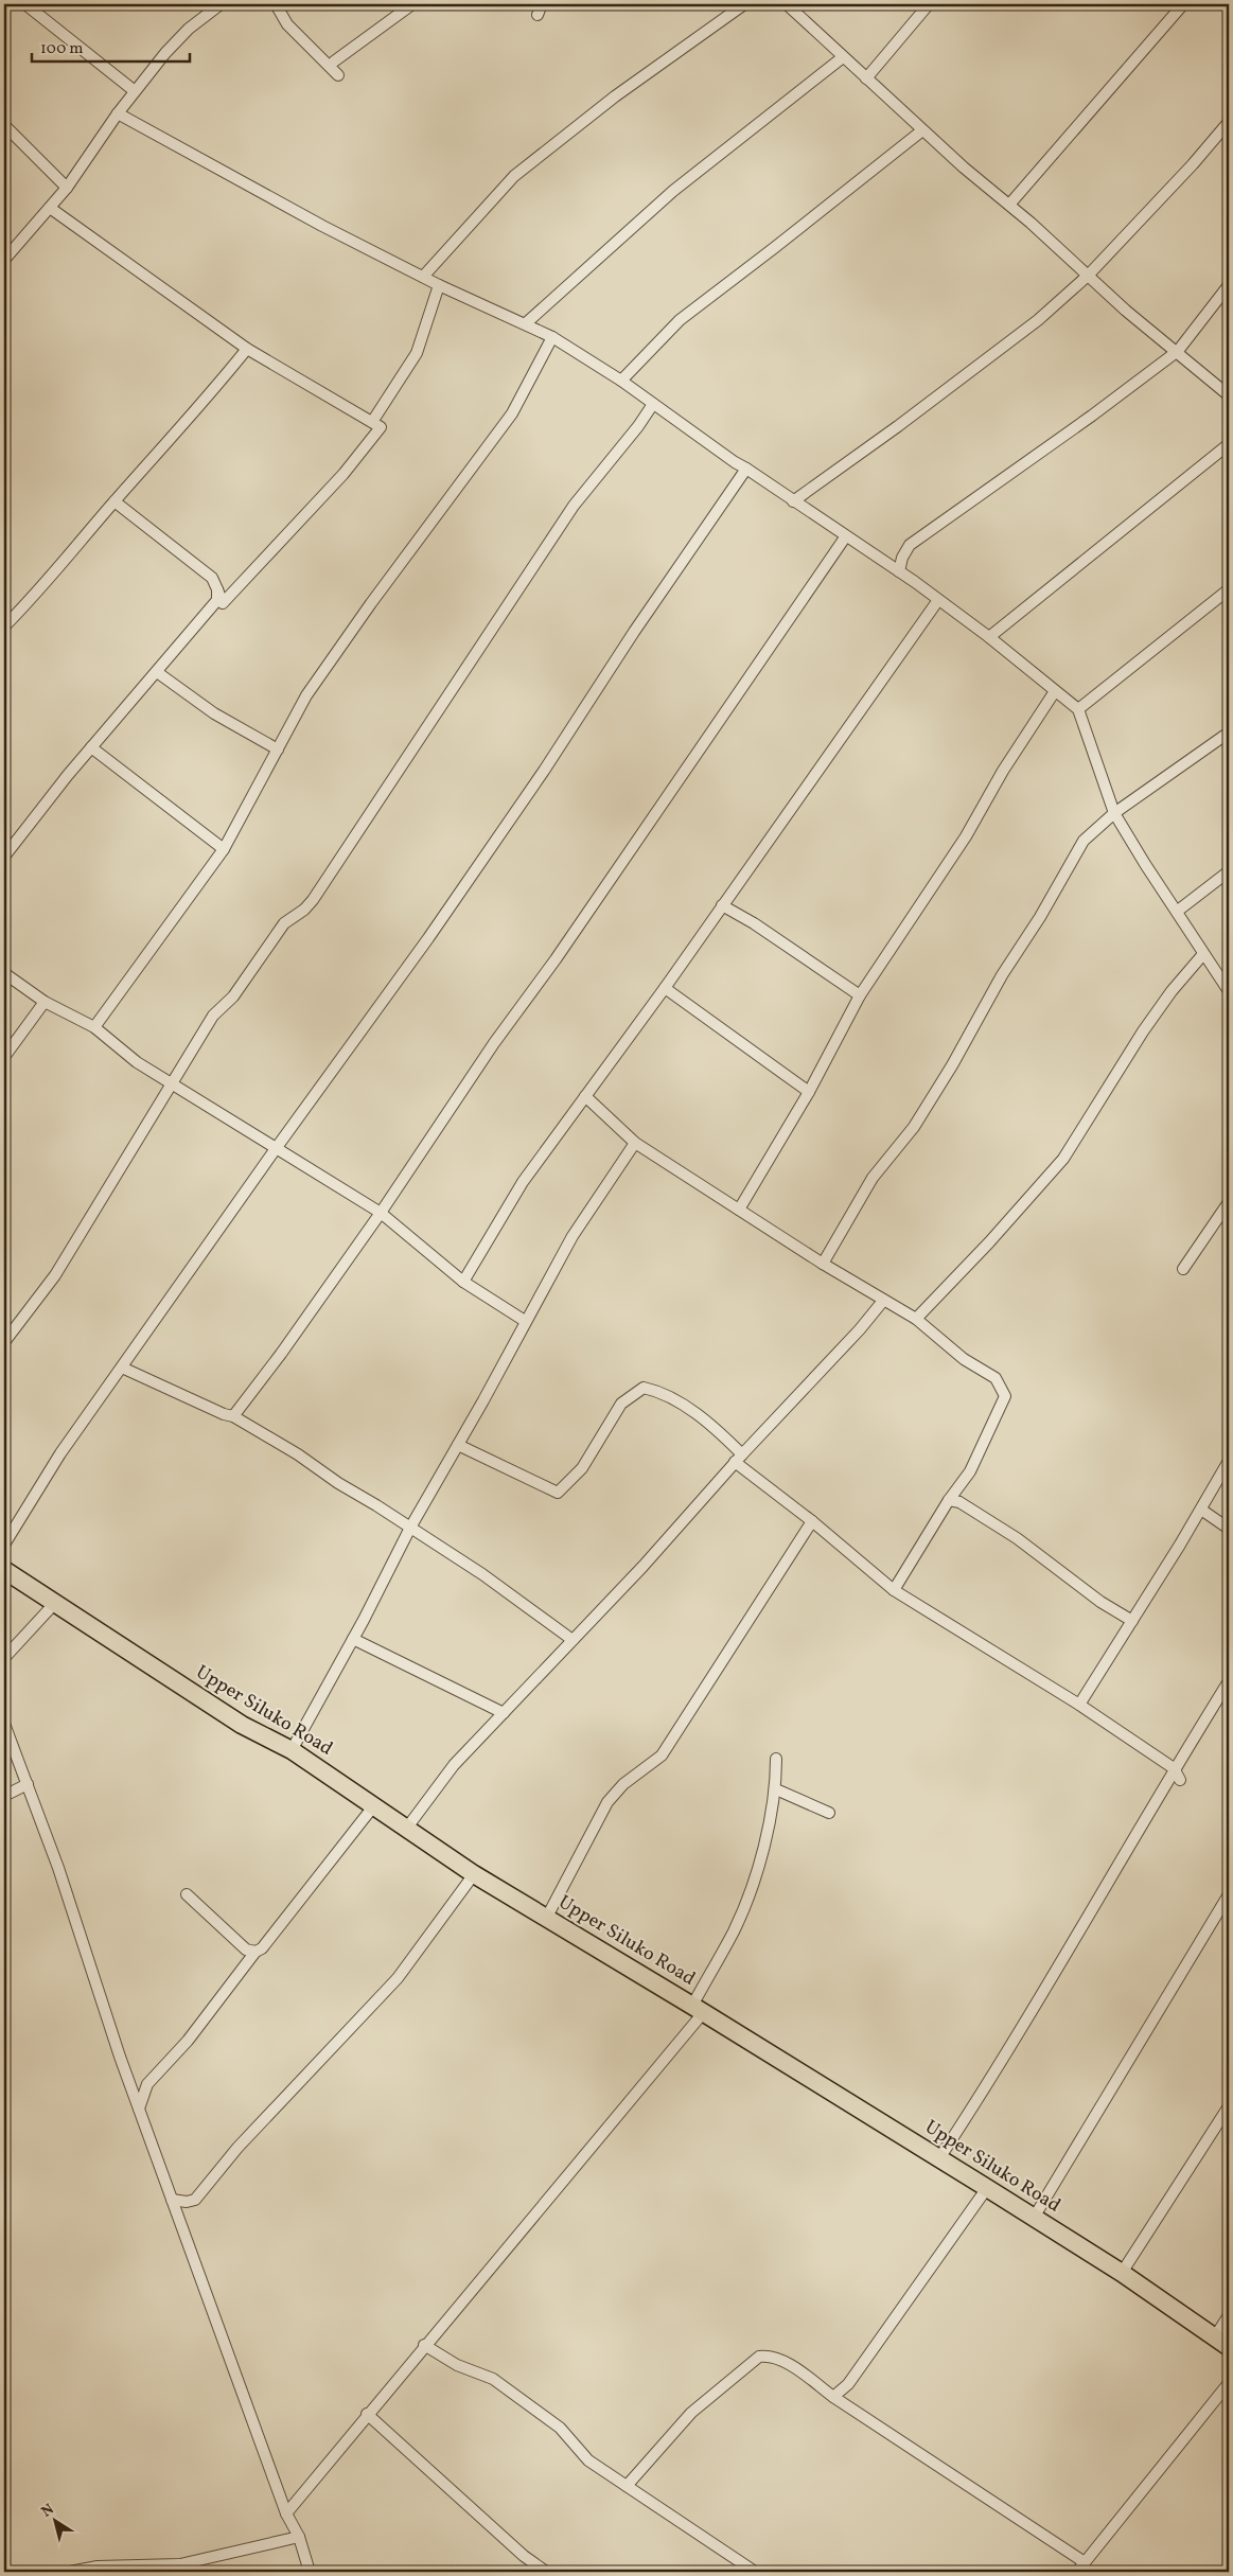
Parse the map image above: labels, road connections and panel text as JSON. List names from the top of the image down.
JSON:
{
  "streets": {
    "main road": ["Upper Siluko Road"]
  },
  "scale_bar": "100 m",
  "north": "top left"
}
